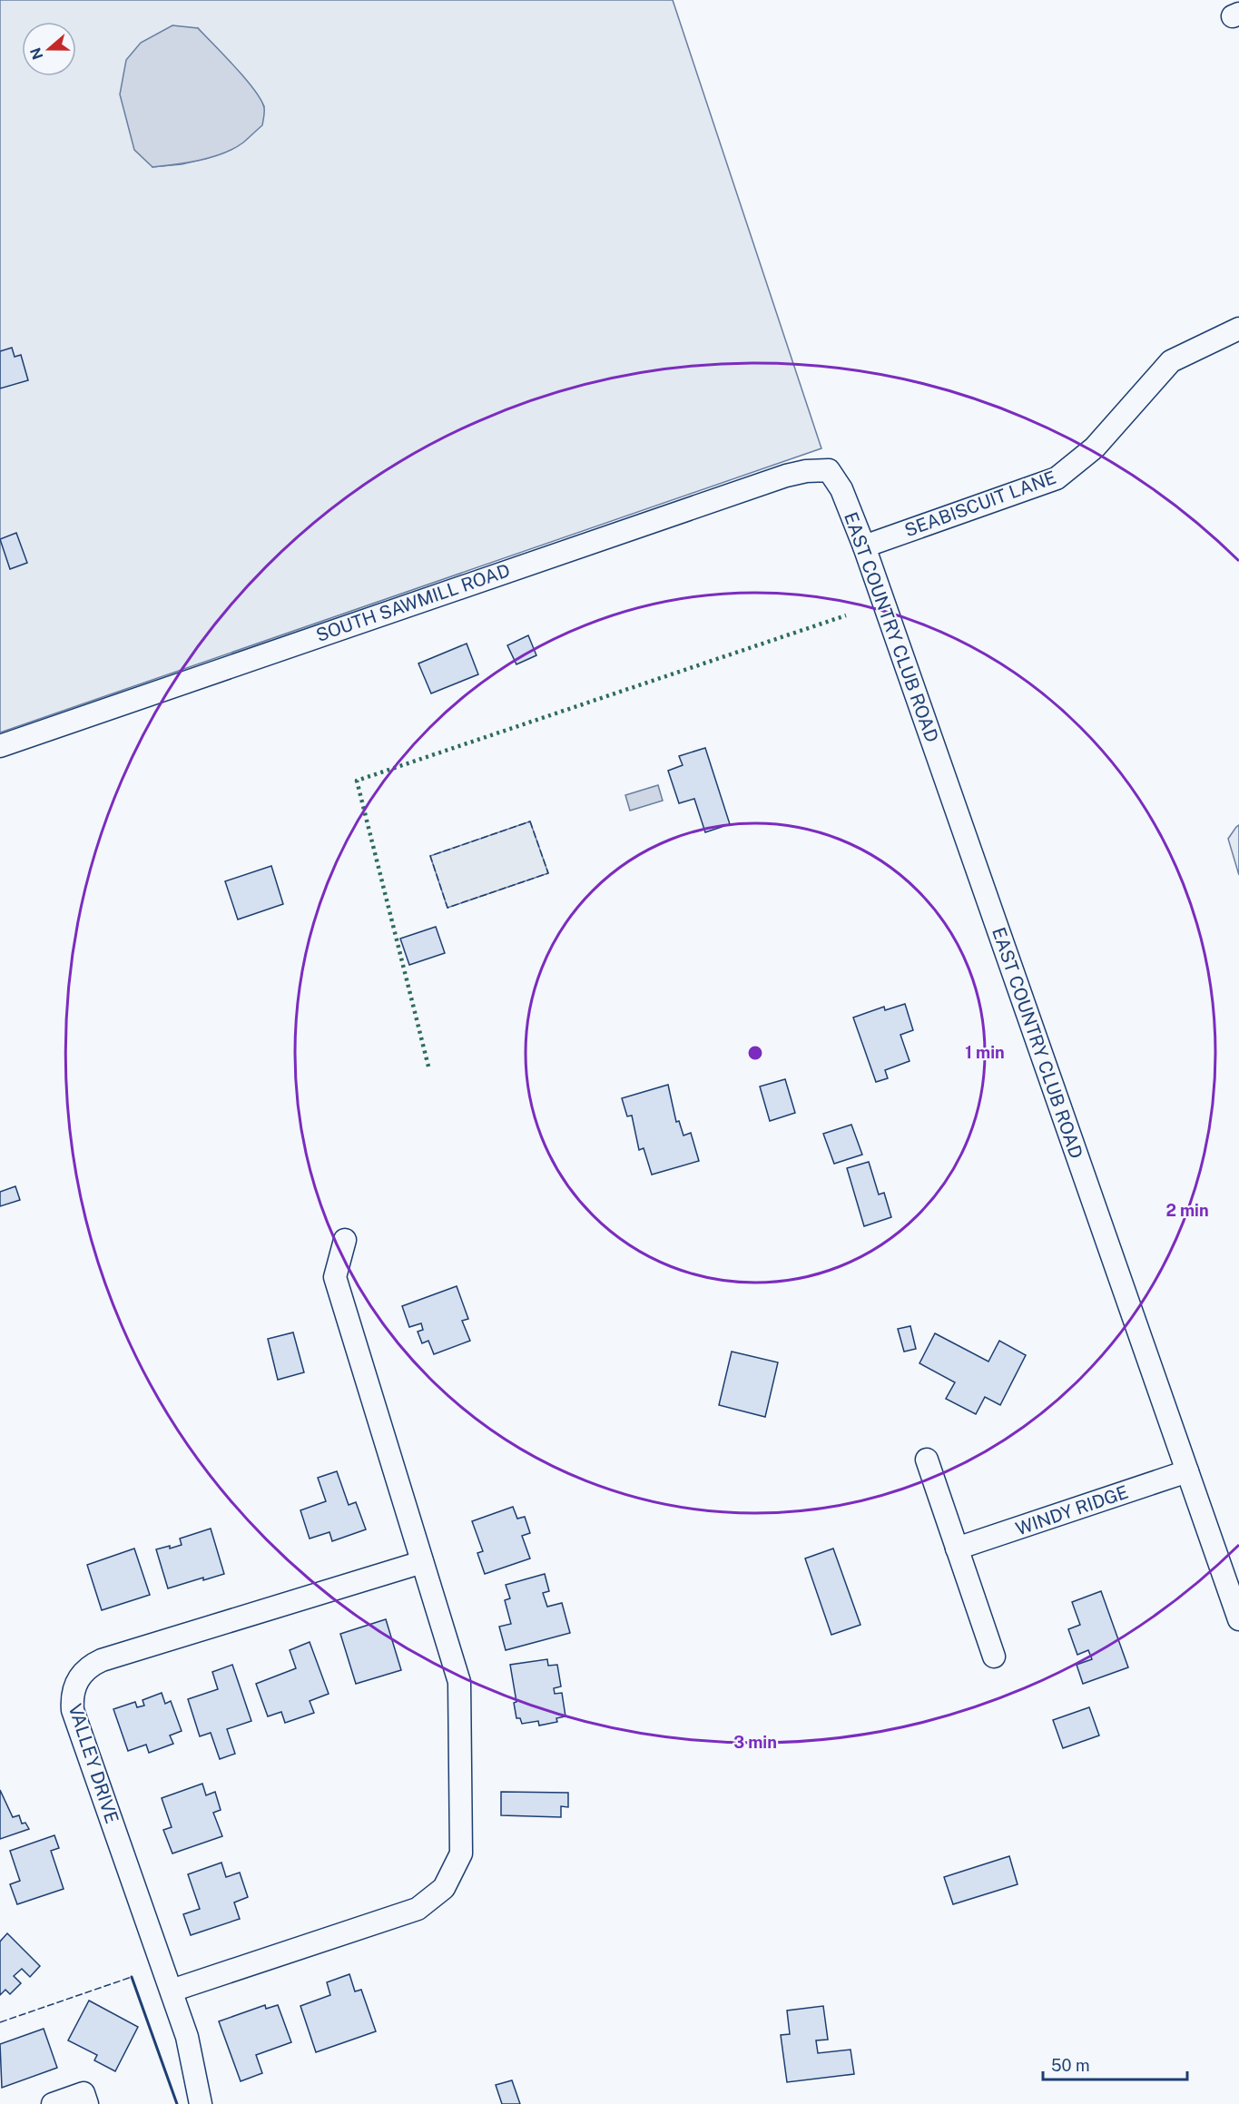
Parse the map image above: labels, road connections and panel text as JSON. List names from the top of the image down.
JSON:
{
  "streets": {
    "street": [
      "SEABISCUIT LANE",
      "SOUTH SAWMILL ROAD",
      "EAST COUNTRY CLUB ROAD",
      "WINDY RIDGE",
      "VALLEY DRIVE"
    ]
  },
  "crossings": [
    ["SEABISCUIT LANE", "EAST COUNTRY CLUB ROAD"],
    ["SOUTH SAWMILL ROAD", "EAST COUNTRY CLUB ROAD"],
    ["EAST COUNTRY CLUB ROAD", "WINDY RIDGE"]
  ],
  "scale_bar": "50 m",
  "north": "left",
  "rings": ["1 min", "2 min", "3 min"]
}
